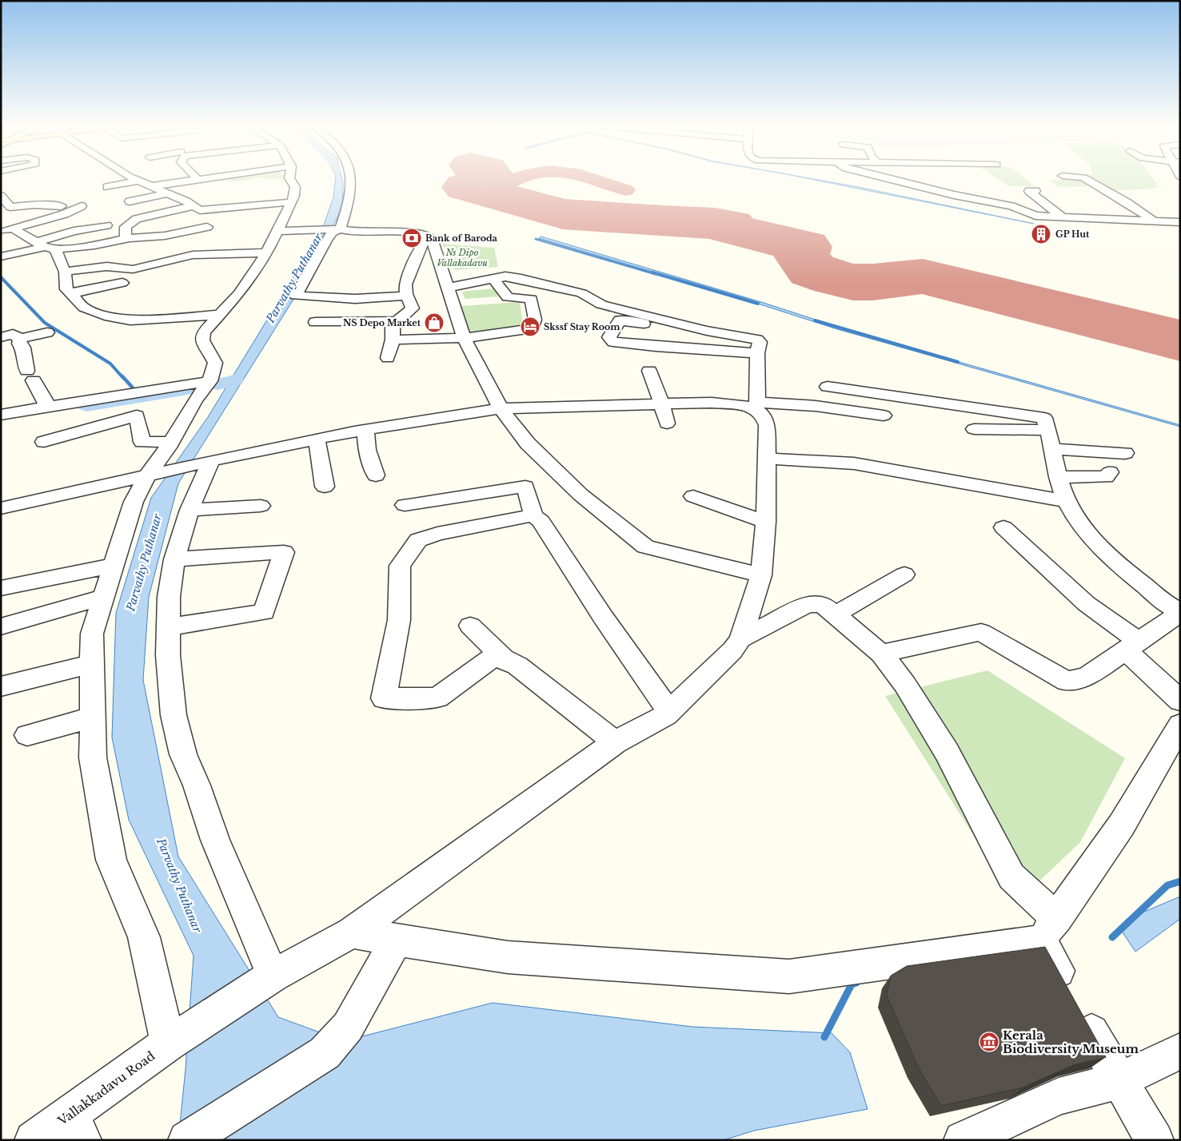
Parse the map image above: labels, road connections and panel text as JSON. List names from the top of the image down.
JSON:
{
  "streets": {
    "street": ["Vallakkadavu Road"]
  },
  "water": ["Parvathy Puthanar"],
  "parks": ["Ns Dipo Vallakadavu"],
  "places": {
    "building": ["GP Hut"],
    "bank": ["Bank of Baroda"],
    "shop": ["NS Depo Market"],
    "hotel": ["Skssf Stay Room"],
    "museum": ["Kerala Biodiversity Museum"]
  }
}
